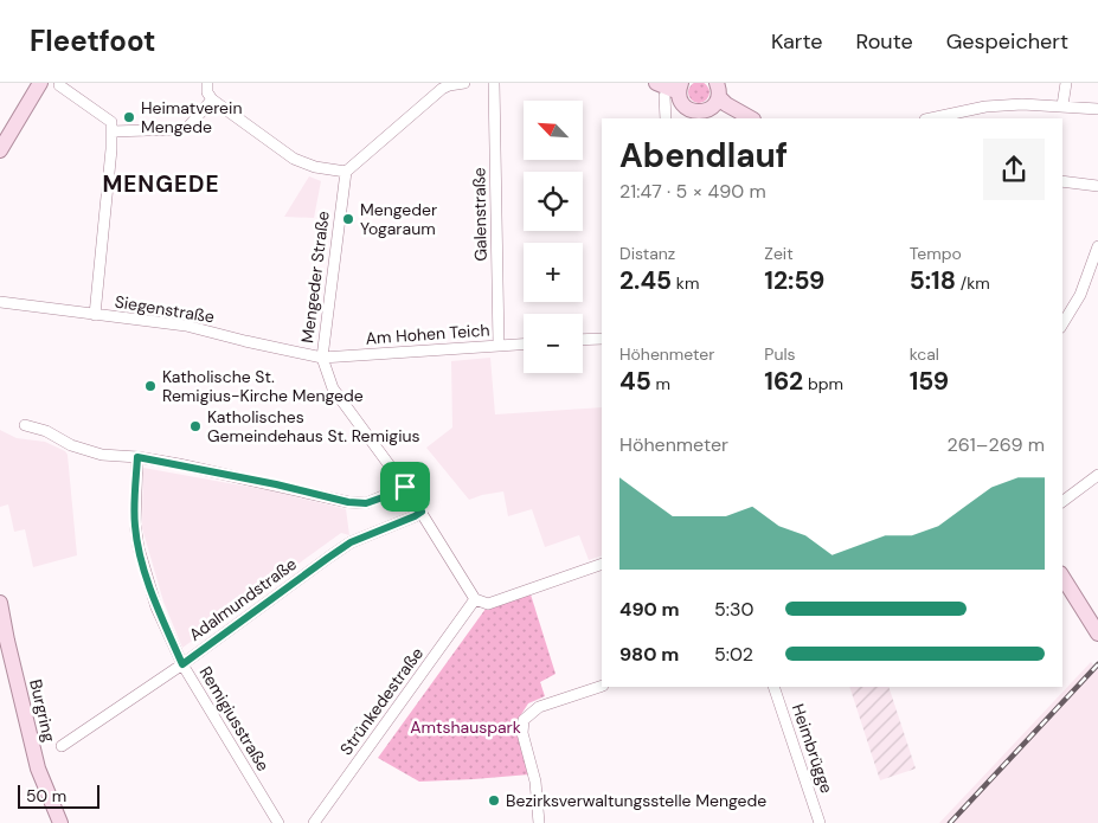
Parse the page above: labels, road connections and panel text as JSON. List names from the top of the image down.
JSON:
{
  "streets": {
    "main road": ["Burgring"],
    "street": [
      "Galenstraße",
      "Mengeder Straße",
      "Siegenstraße",
      "Am Hohen Teich",
      "Adalmundstraße",
      "Strünkedestraße",
      "Remigiusstraße",
      "Heimbrügge"
    ]
  },
  "crossings": [
    ["Galenstraße", "Am Hohen Teich"],
    ["Mengeder Straße", "Siegenstraße"],
    ["Mengeder Straße", "Am Hohen Teich"],
    ["Mengeder Straße", "Adalmundstraße"],
    ["Mengeder Straße", "Strünkedestraße"],
    ["Siegenstraße", "Am Hohen Teich"],
    ["Adalmundstraße", "Remigiusstraße"]
  ],
  "districts": ["MENGEDE"],
  "parks": ["Amtshauspark"],
  "places": [
    "Heimatverein Mengede",
    "Mengeder Yogaraum",
    "Katholische St. Remigius-Kirche Mengede",
    "Katholisches Gemeindehaus St. Remigius",
    "Bezirksverwaltungsstelle Mengede"
  ],
  "scale_bar": "50 m",
  "north": "top left",
  "page": {
    "header": "Fleetfoot",
    "nav": ["Karte", "Route", "Gespeichert"],
    "map_buttons": ["+", "−"],
    "heading": ["Abendlauf", "21:47 · 5 × 490 m"],
    "stats": [
      ["Distanz", "2.45 km"],
      ["Zeit", "12:59"],
      ["Tempo", "5:18 /km"],
      ["Höhenmeter", "45 m"],
      ["Puls", "162 bpm"],
      ["kcal", "159"]
    ],
    "chart": ["Höhenmeter", "261–269 m"],
    "list": [
      {
        "name": "490 m",
        "note": "5:30"
      },
      {
        "name": "980 m",
        "note": "5:02"
      }
    ],
    "scale": "50 m"
  }
}
